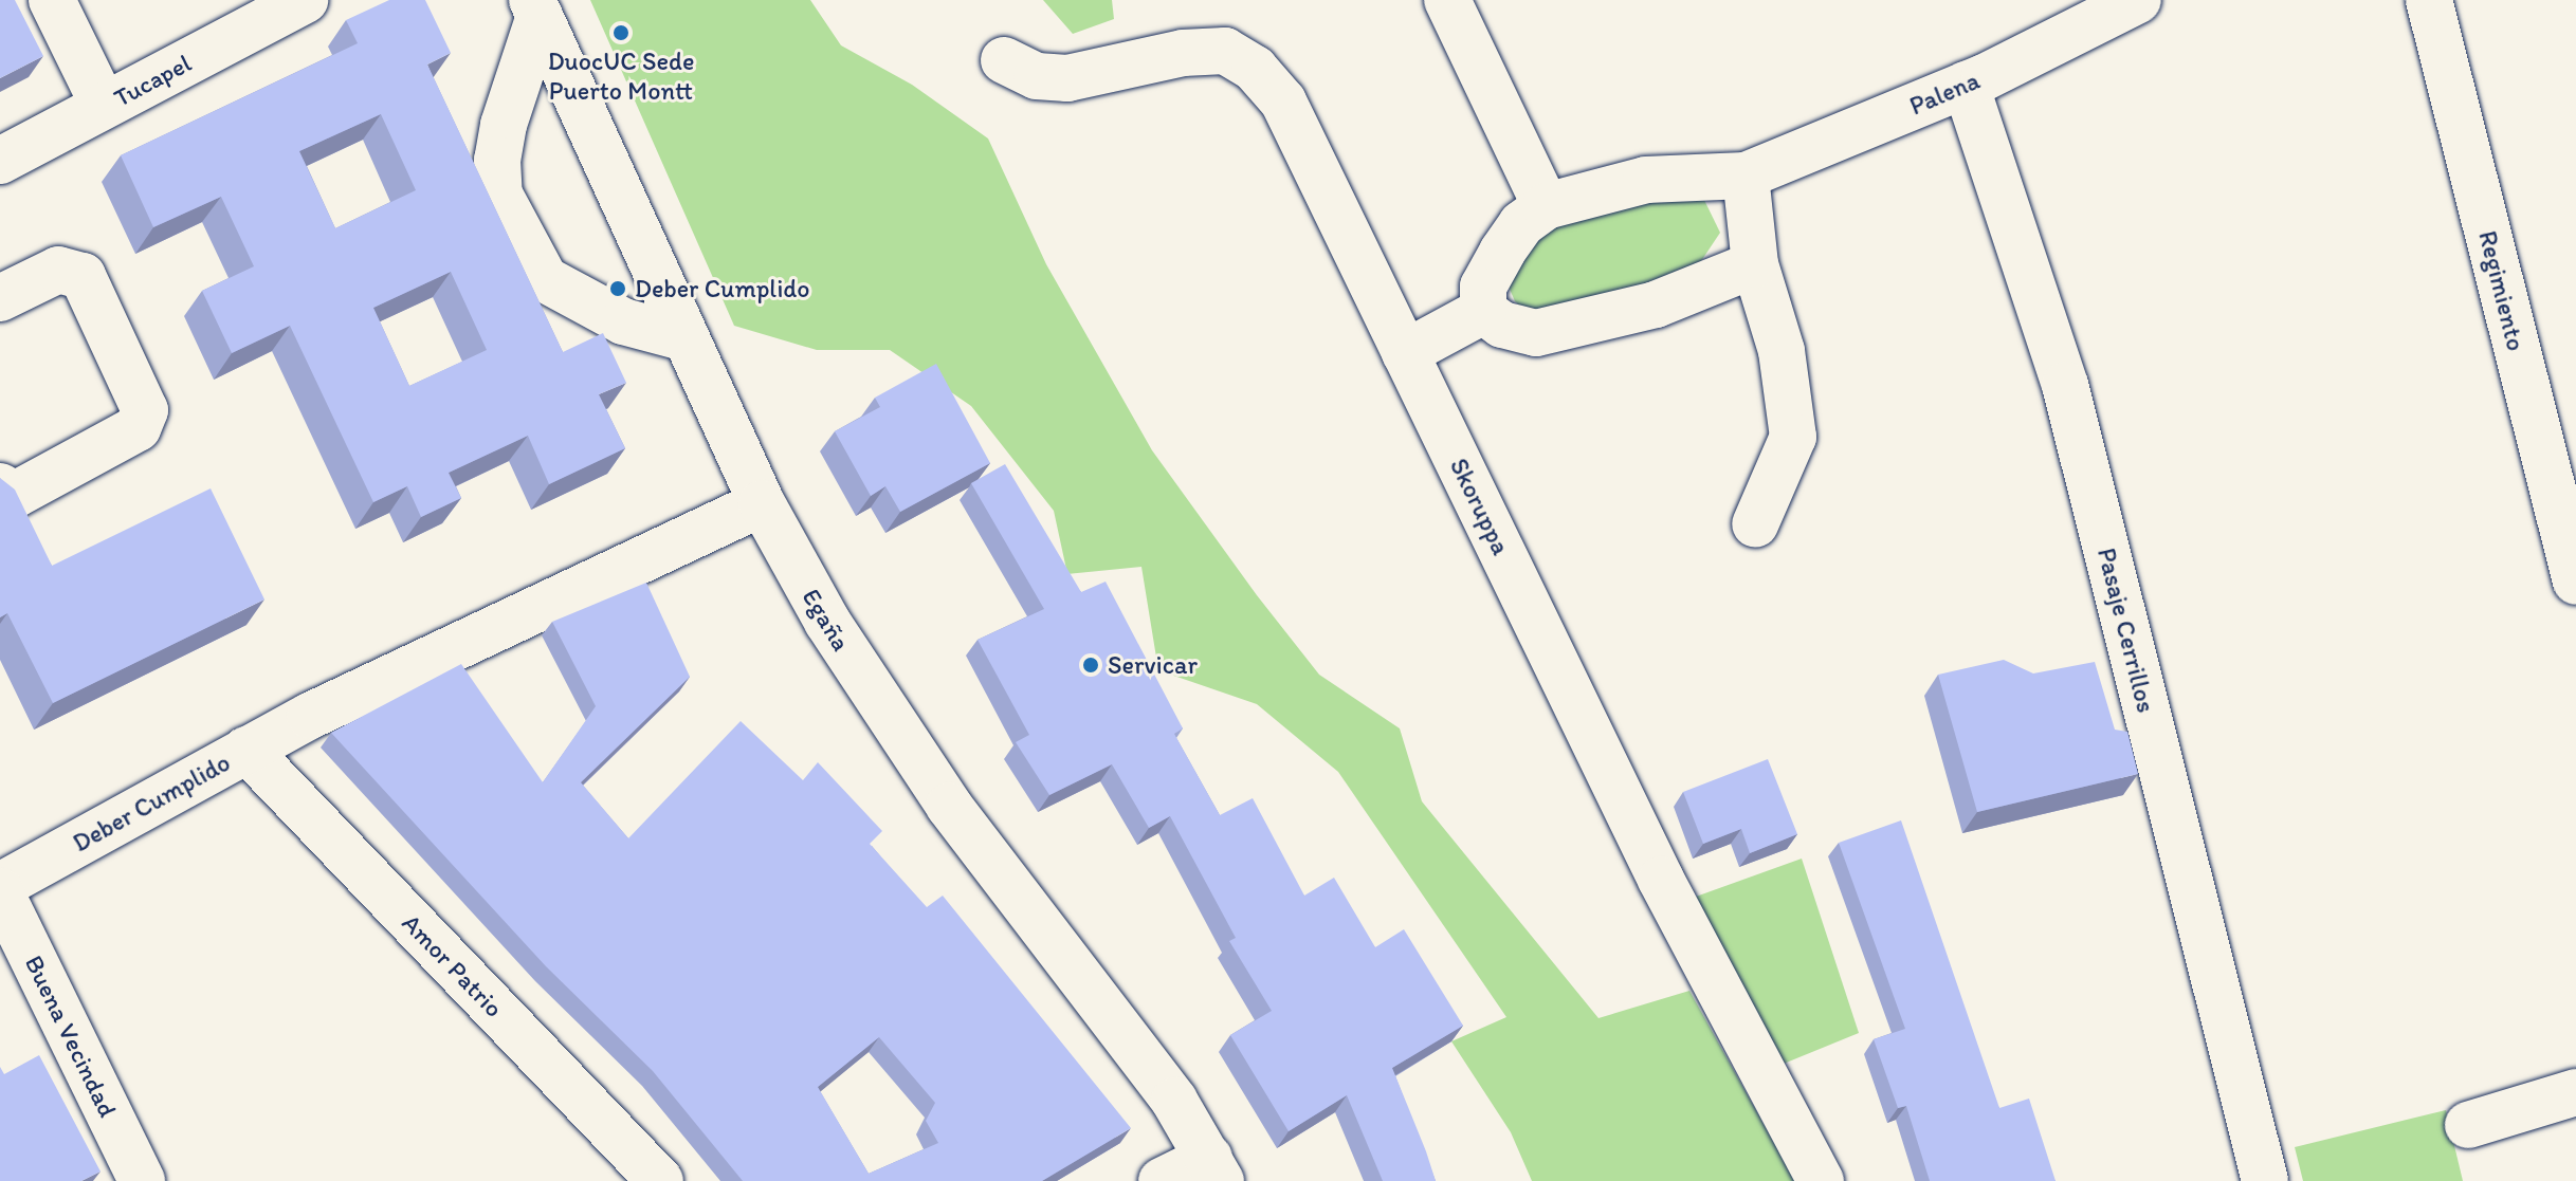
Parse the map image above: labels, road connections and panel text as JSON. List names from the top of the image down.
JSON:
{
  "streets": {
    "street": [
      "Tucapel",
      "Palena",
      "Regimiento",
      "Skoruppa",
      "Egaña",
      "Pasaje Cerrillos",
      "Deber Cumplido",
      "Amor Patrio",
      "Buena Vecindad"
    ]
  },
  "crossings": [
    ["Palena", "Pasaje Cerrillos"],
    ["Egaña", "Deber Cumplido"],
    ["Deber Cumplido", "Amor Patrio"],
    ["Deber Cumplido", "Buena Vecindad"]
  ],
  "places": ["DuocUC Sede Puerto Montt", "Deber Cumplido", "Servicar"]
}
